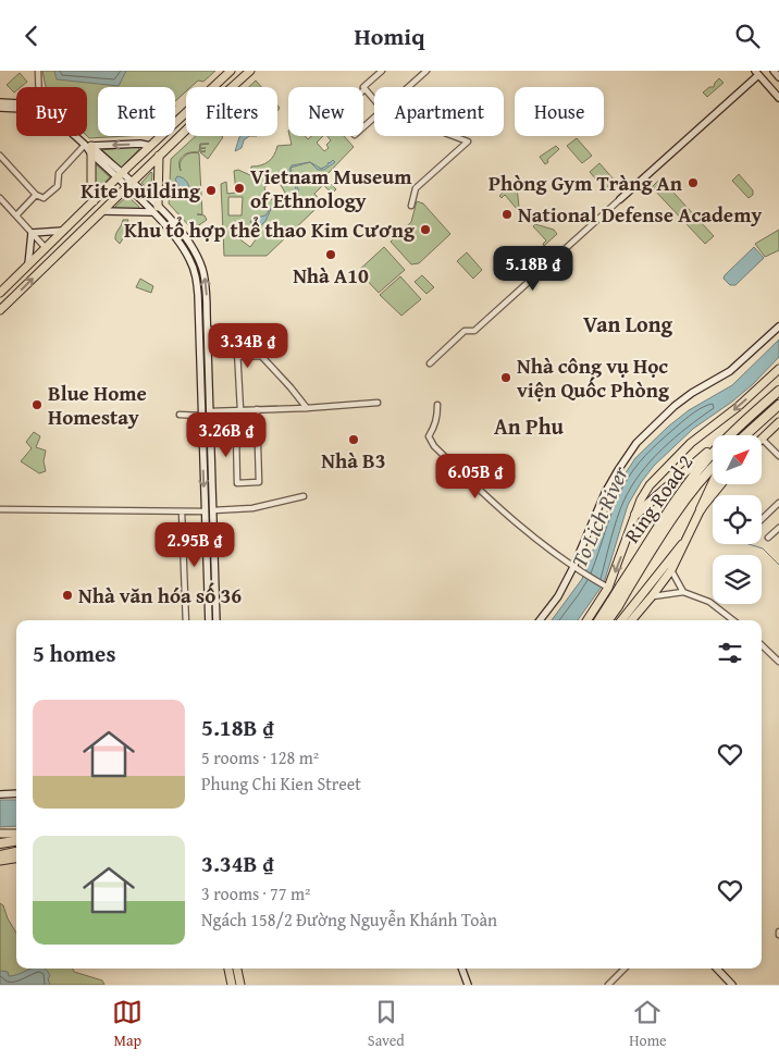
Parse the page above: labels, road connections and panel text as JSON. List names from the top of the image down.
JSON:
{
  "streets": {
    "highway": ["Ring Road 2"]
  },
  "districts": ["Van Long", "An Phu"],
  "water": ["To Lich River"],
  "places": [
    "Phòng Gym Tràng An",
    "Vietnam Museum of Ethnology",
    "Kite building",
    "National Defense Academy",
    "Khu tổ hợp thể thao Kim Cương",
    "Nhà A10",
    "Nhà công vụ Học viện Quốc Phòng",
    "Blue Home Homestay",
    "Nhà B3",
    "Nhà văn hóa số 36"
  ],
  "north": "top right",
  "page": {
    "header": "Homiq",
    "chip": [
      "Buy",
      "Rent",
      "Filters",
      "New",
      "Apartment",
      "House"
    ],
    "price": [
      "5.18B ₫",
      "3.34B ₫",
      "3.26B ₫",
      "6.05B ₫",
      "2.95B ₫"
    ],
    "heading": "5 homes",
    "list": [
      {
        "name": "5.18B ₫",
        "note": "5 rooms · 128 m² · Phung Chi Kien Street"
      },
      {
        "name": "3.34B ₫",
        "note": "3 rooms · 77 m² · Ngách 158/2 Đường Nguyễn Khánh Toàn"
      }
    ],
    "tabs": ["Map", "Saved", "Home"]
  }
}
